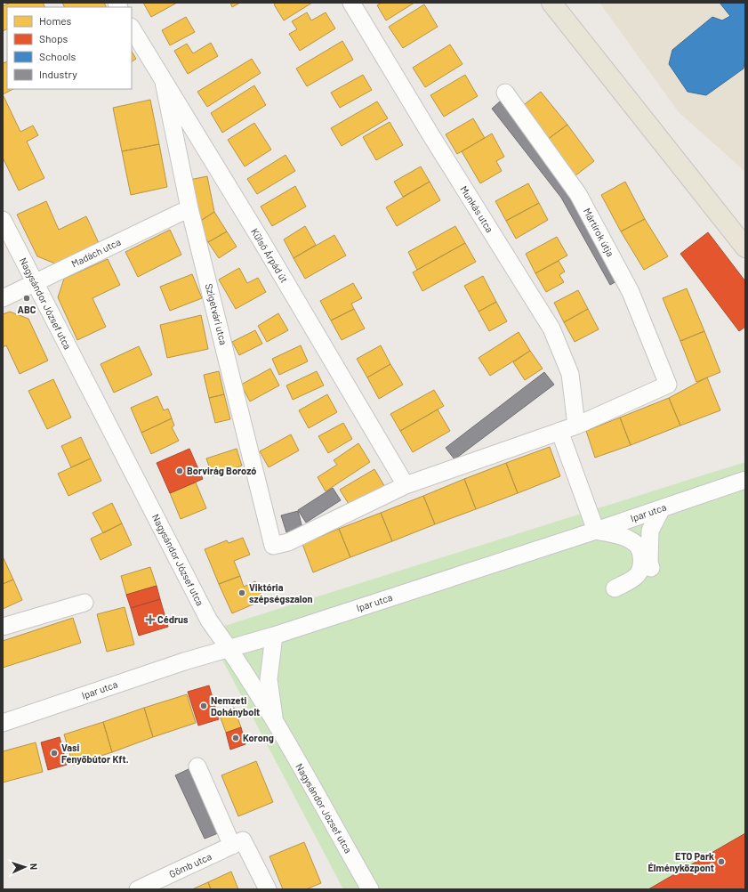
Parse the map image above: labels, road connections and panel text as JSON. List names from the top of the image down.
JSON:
{
  "streets": {
    "street": [
      "Munkás utca",
      "Mártírok útja",
      "Madách utca",
      "Külső Árpád út",
      "Nagysándor József utca",
      "Szigetvári utca",
      "Ipar utca",
      "Gömb utca"
    ]
  },
  "crossings": [
    ["Munkás utca", "Mártírok útja"],
    ["Madách utca", "Nagysándor József utca"],
    ["Madách utca", "Szigetvári utca"],
    ["Külső Árpád út", "Szigetvári utca"],
    ["Nagysándor József utca", "Ipar utca"]
  ],
  "places": {
    "other": [
      "ABC",
      "Borvirág Borozó",
      "Viktória szépségszalon",
      "Nemzeti Dohánybolt",
      "Korong",
      "Vasi Fenyőbútor Kft.",
      "ETO Park Élményközpont"
    ],
    "health": ["Cédrus"]
  },
  "legend": [
    "Homes",
    "Shops",
    "Schools",
    "Industry"
  ],
  "north": "right"
}
